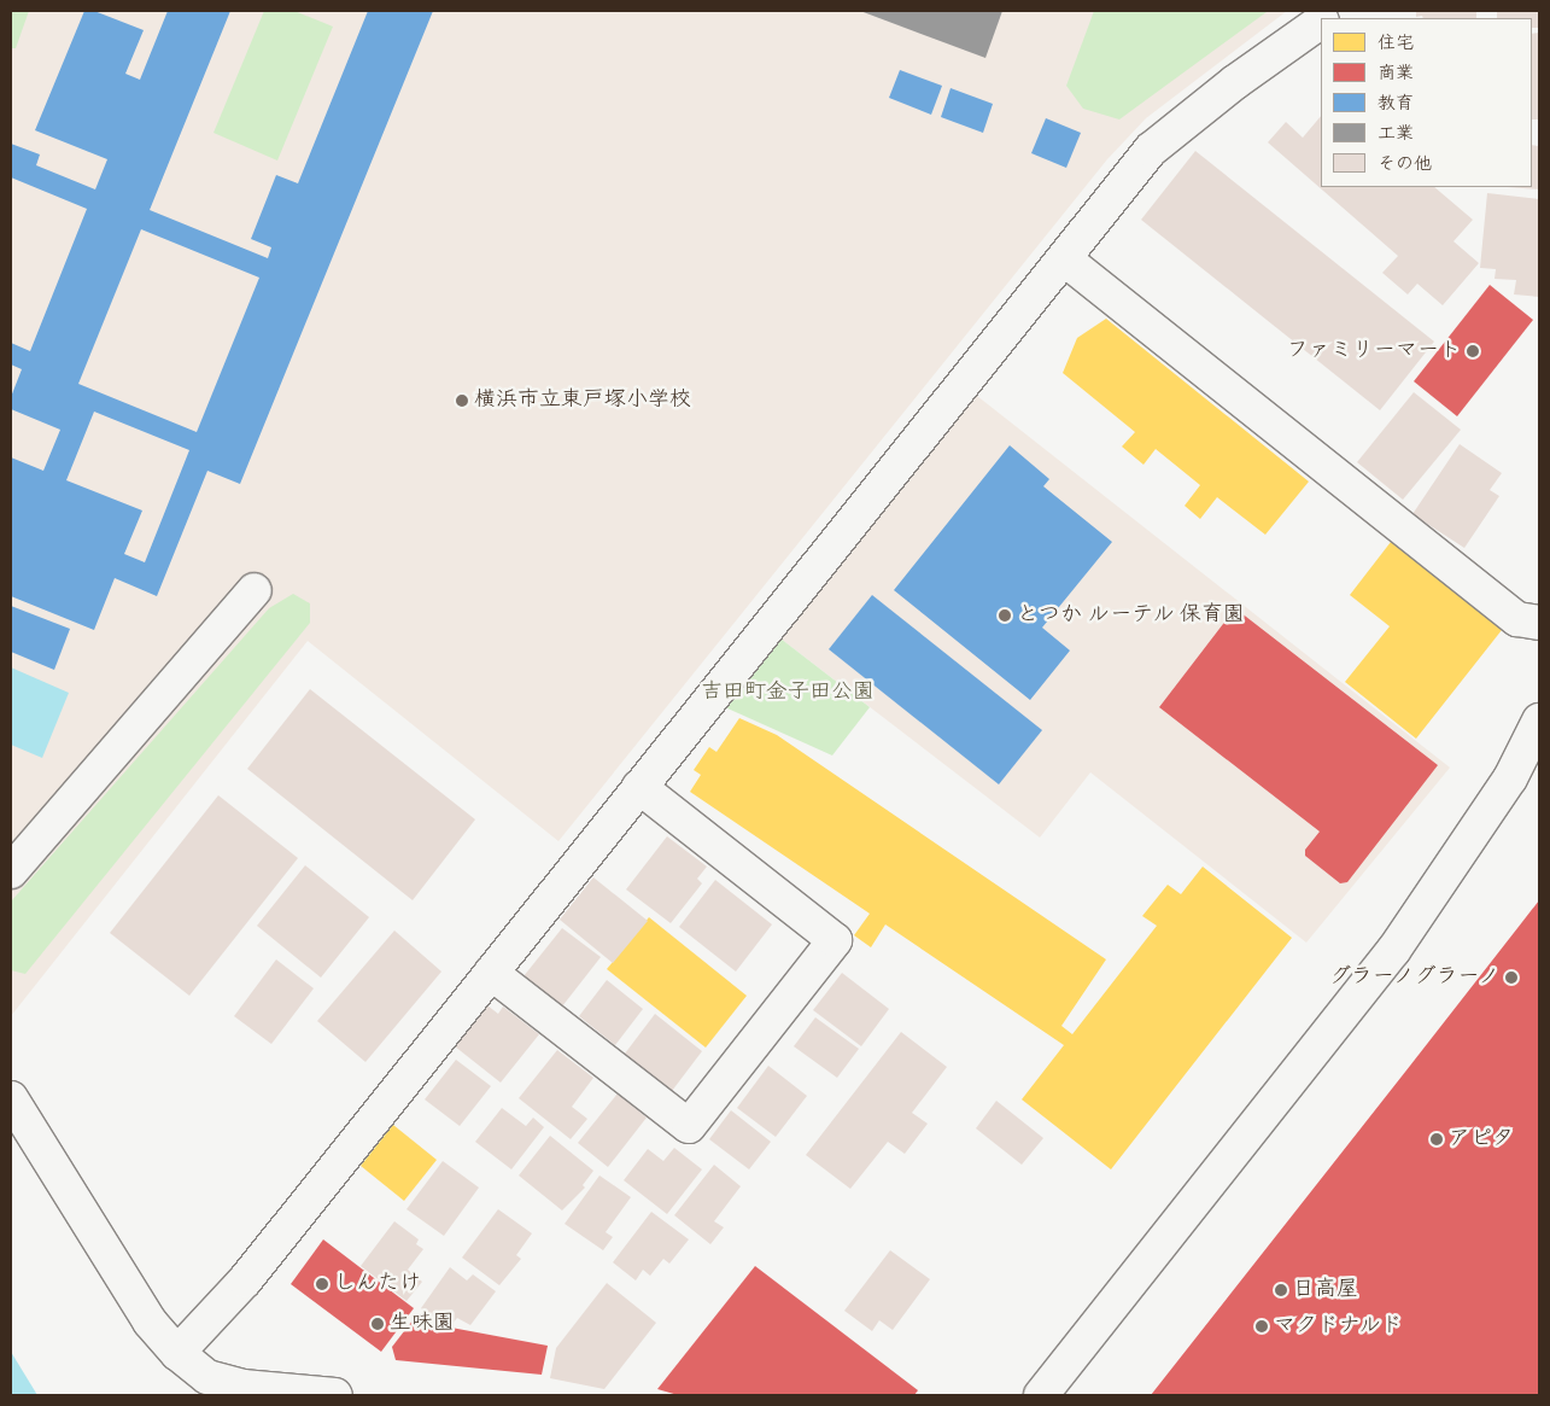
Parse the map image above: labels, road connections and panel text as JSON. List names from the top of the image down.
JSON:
{
  "parks": ["吉田町金子田公園"],
  "places": [
    "ファミリーマート",
    "横浜市立東戸塚小学校",
    "とつか ルーテル 保育園",
    "グラーノグラーノ",
    "アピタ",
    "しんたけ",
    "日高屋",
    "生味園",
    "マクドナルド"
  ],
  "legend": [
    "住宅",
    "商業",
    "教育",
    "工業",
    "その他"
  ]
}
